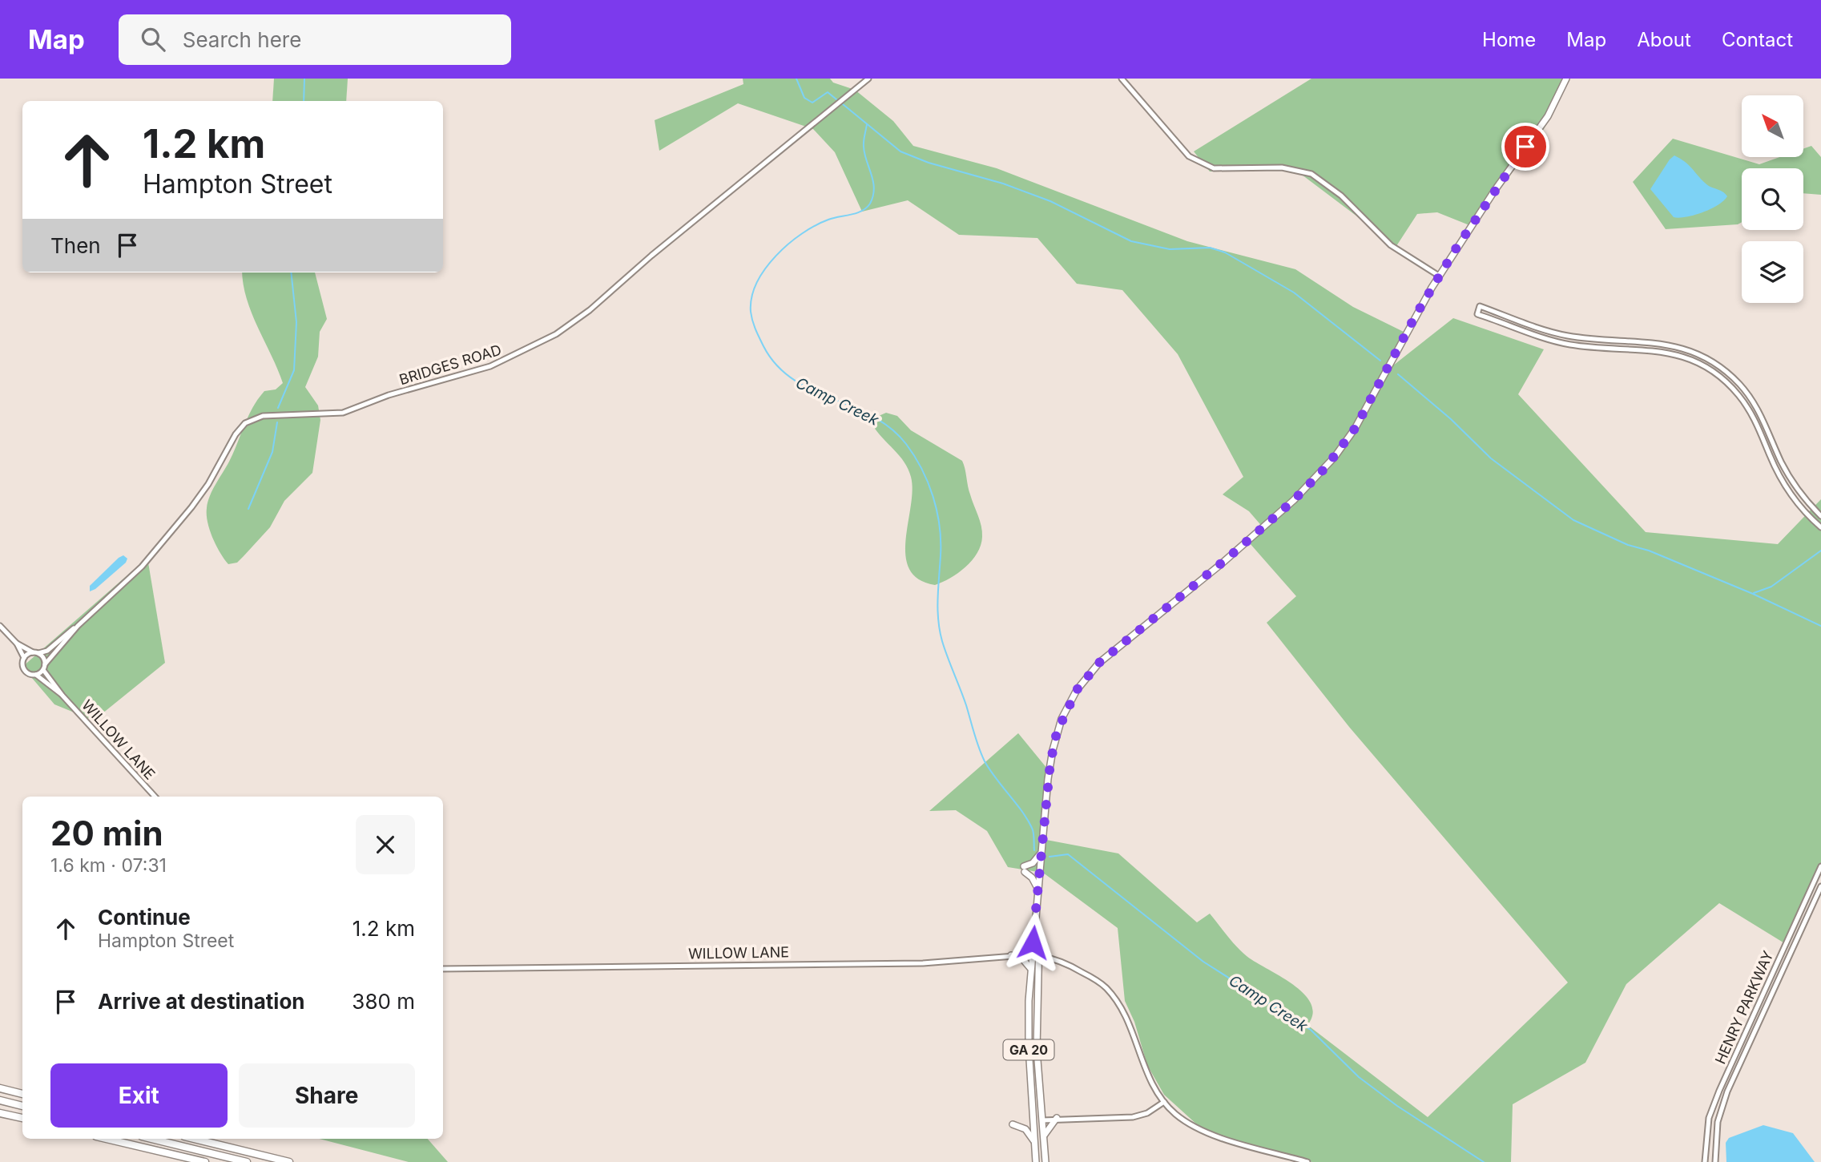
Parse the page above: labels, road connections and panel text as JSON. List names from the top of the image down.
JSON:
{
  "streets": {
    "main road": ["GA 20"],
    "street": ["BRIDGES ROAD", "WILLOW LANE", "HENRY PARKWAY"]
  },
  "crossings": [
    ["BRIDGES ROAD", "WILLOW LANE"],
    ["WILLOW LANE", "GA 20"]
  ],
  "water": ["Camp Creek"],
  "north": "top left",
  "page": {
    "header": "Map",
    "search": "Search here",
    "nav": [
      "Home",
      "Map",
      "About",
      "Contact"
    ],
    "turn": ["1.2 km", "Hampton Street"],
    "then": "Then",
    "heading": ["20 min", "1.6 km · 07:31"],
    "list": [
      {
        "name": "Continue",
        "note": "Hampton Street",
        "value": "1.2 km"
      },
      {
        "name": "Arrive at destination",
        "value": "380 m"
      }
    ],
    "buttons": ["Exit", "Share"]
  }
}
